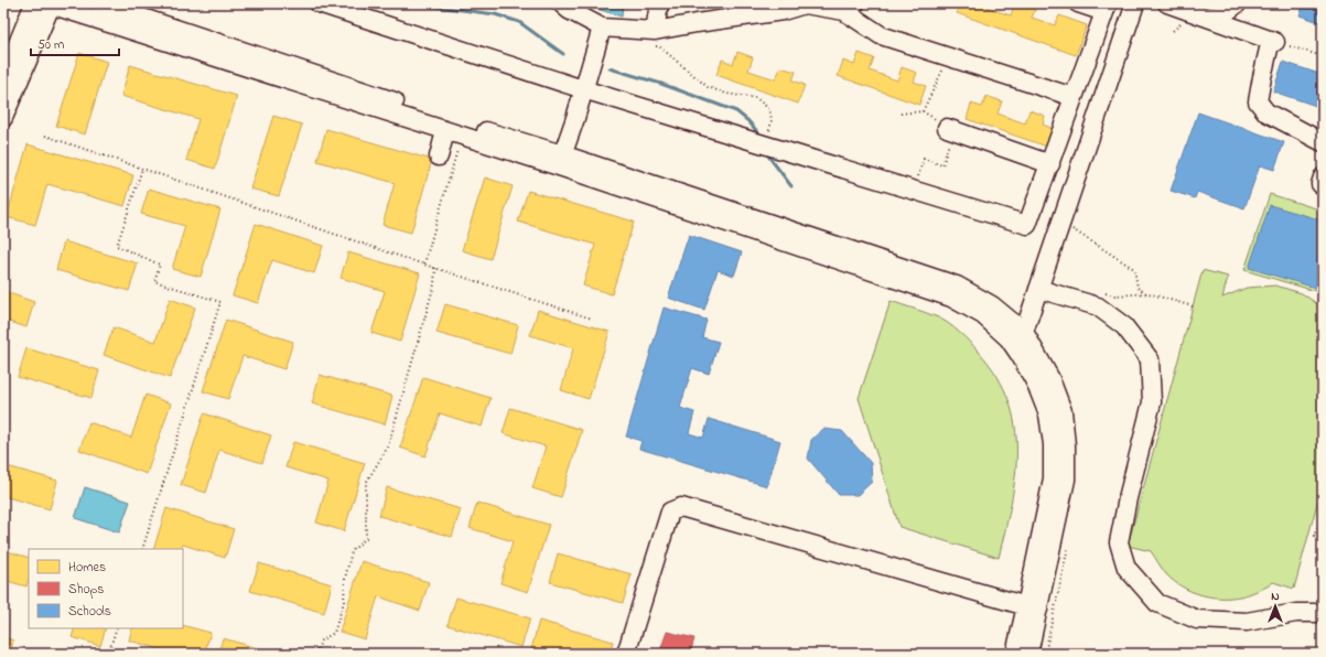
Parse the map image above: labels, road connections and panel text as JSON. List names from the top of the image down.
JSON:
{
  "legend": ["Homes", "Shops", "Schools"],
  "scale_bar": "50 m",
  "north": "top"
}
